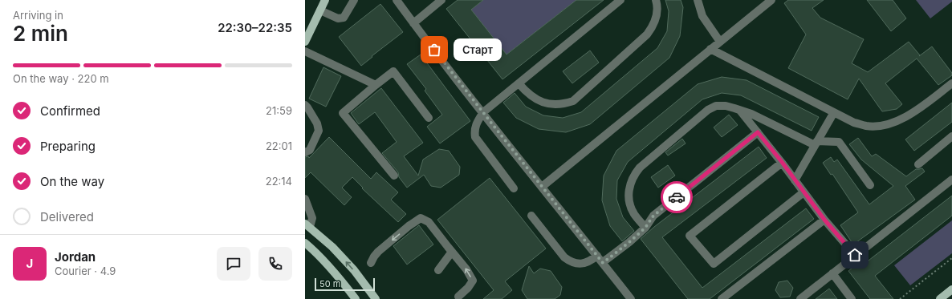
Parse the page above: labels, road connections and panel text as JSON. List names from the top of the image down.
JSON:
{
  "places": ["Старт"],
  "scale_bar": "50 m",
  "page": {
    "heading": ["2 min", "Arriving in", "22:30–22:35"],
    "panel": ["Jordan", "Courier · 4.9"],
    "bubble": "Старт",
    "bar": "On the way · 220 m",
    "list": [
      ["Confirmed", "21:59"],
      ["Preparing", "22:01"],
      ["On the way", "22:14"],
      "Delivered"
    ],
    "round": "J",
    "scale": "50 m"
  }
}
